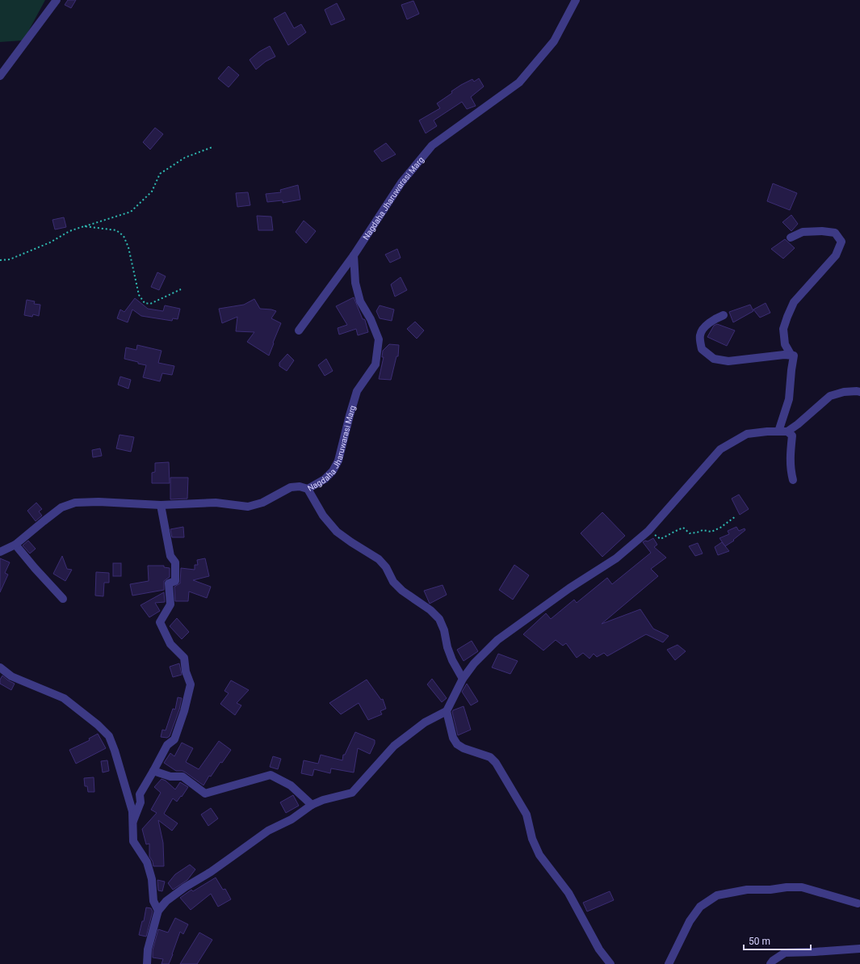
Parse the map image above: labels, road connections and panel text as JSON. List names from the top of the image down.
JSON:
{
  "streets": {
    "street": ["Nagdaha Jharuwarasi Marg"]
  },
  "scale_bar": "50 m"
}
